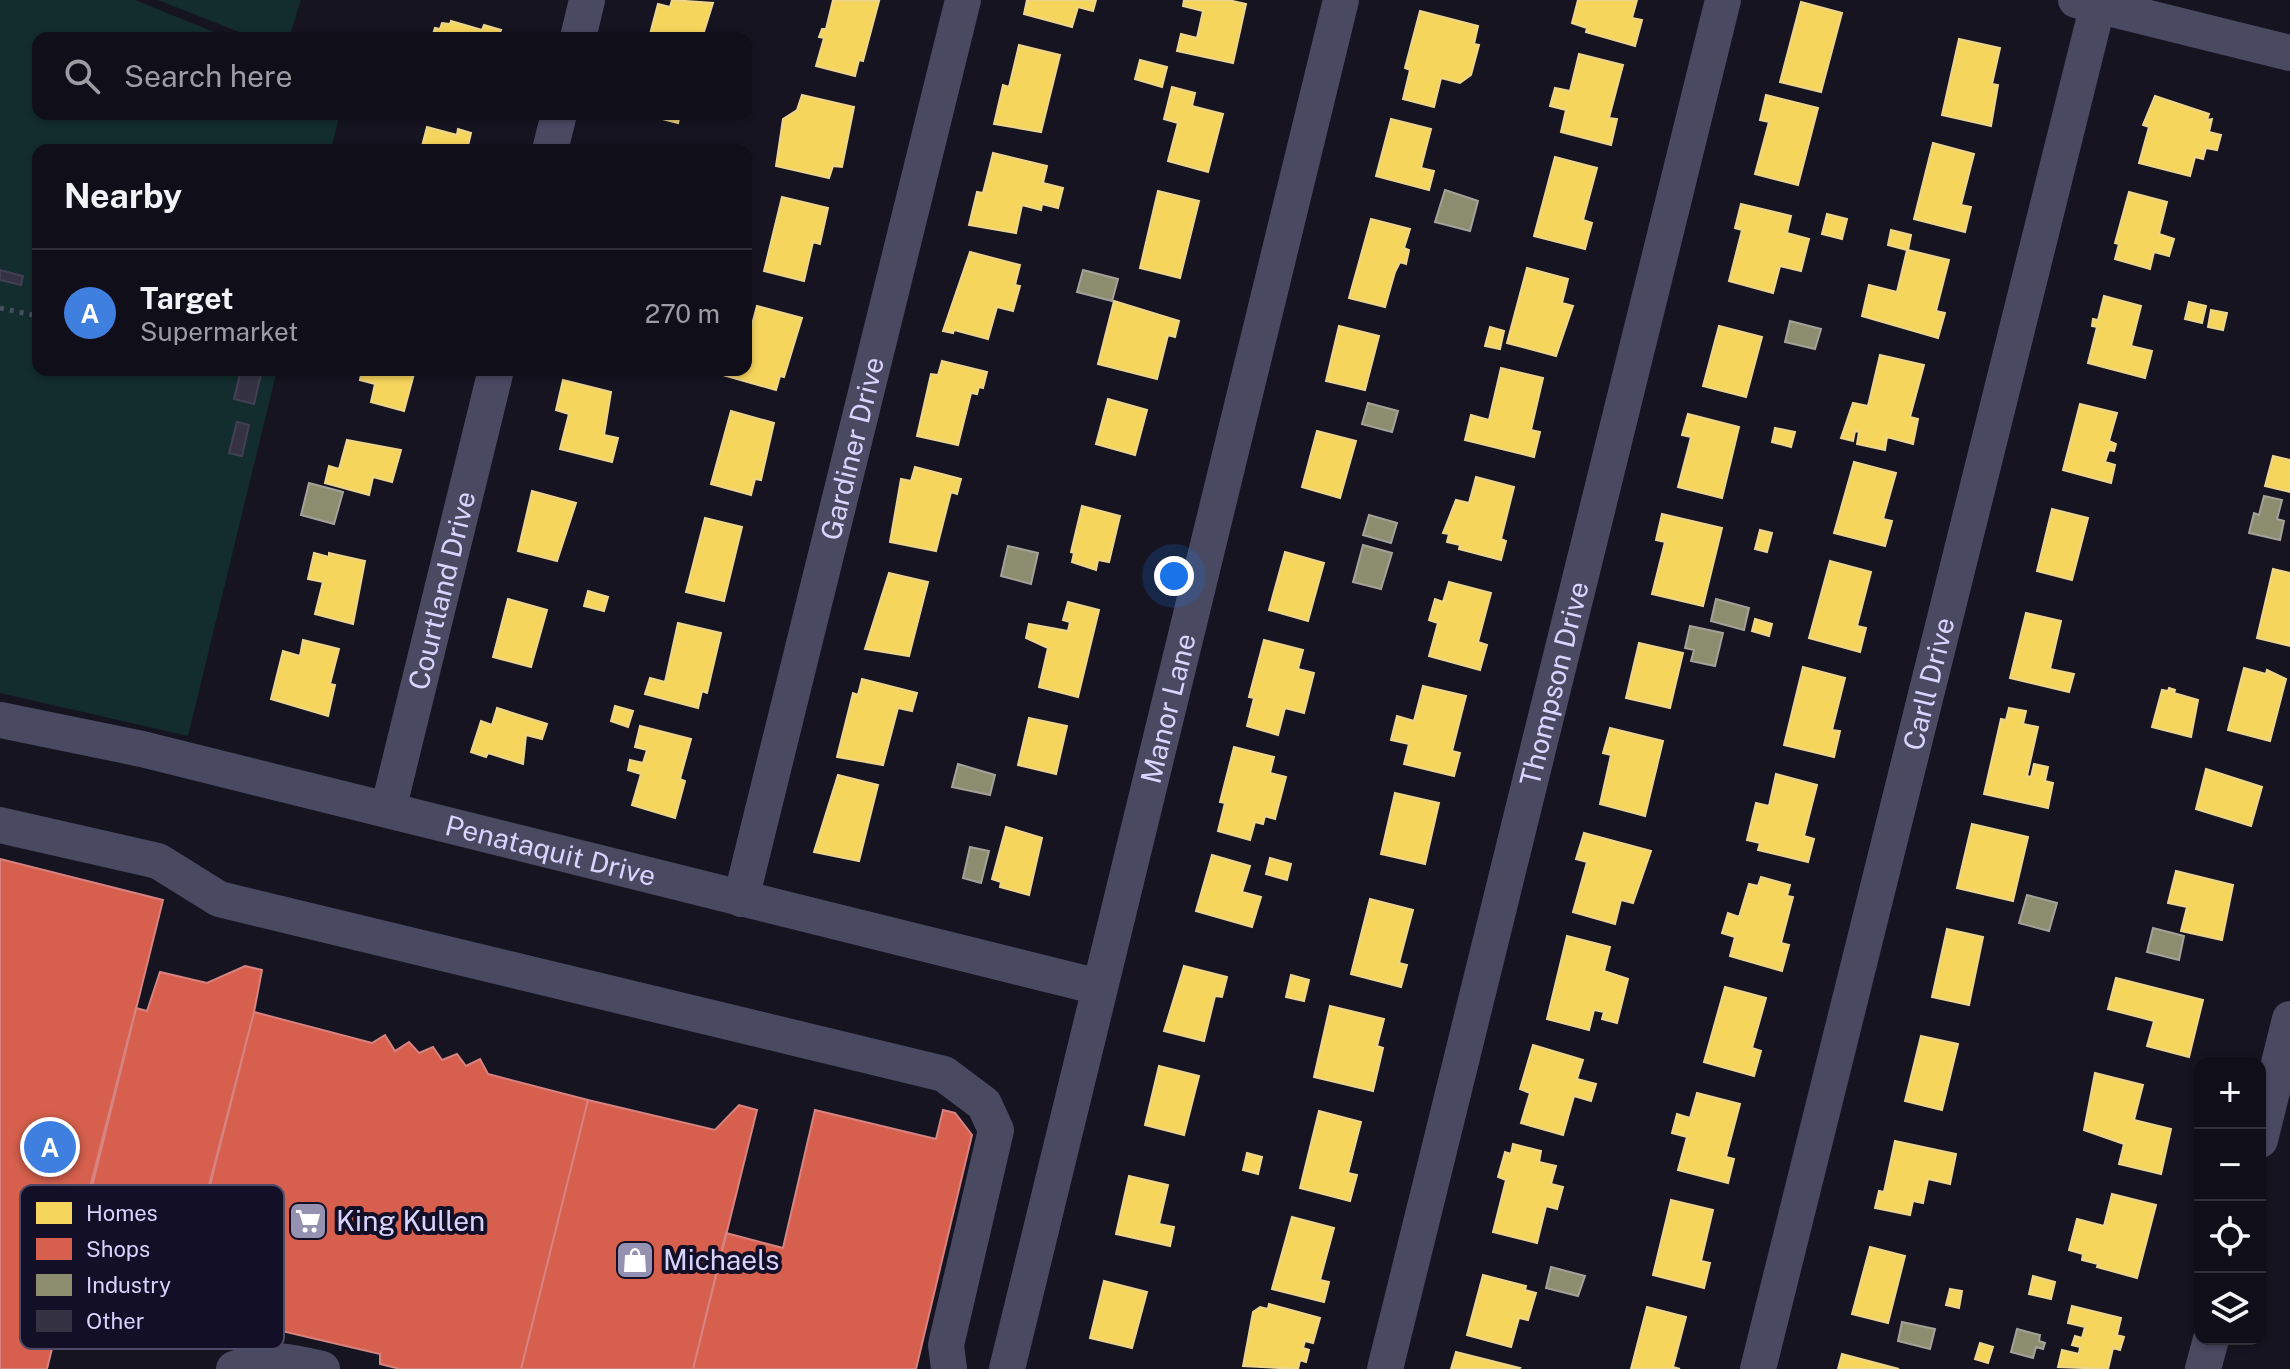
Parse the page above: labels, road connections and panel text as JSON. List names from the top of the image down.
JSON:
{
  "streets": {
    "street": [
      "Gardiner Drive",
      "Courtland Drive",
      "Thompson Drive",
      "Carll Drive",
      "Manor Lane",
      "Penataquit Drive"
    ]
  },
  "crossings": [
    ["Gardiner Drive", "Penataquit Drive"],
    ["Courtland Drive", "Penataquit Drive"],
    ["Manor Lane", "Penataquit Drive"]
  ],
  "places": {
    "supermarket": ["King Kullen"],
    "shop": ["Michaels"]
  },
  "legend": [
    "Homes",
    "Shops",
    "Industry",
    "Other"
  ],
  "page": {
    "search": "Search here",
    "heading": "Nearby",
    "list": [
      {
        "mark": "A",
        "name": "Target",
        "note": "Supermarket",
        "value": "270 m"
      }
    ],
    "map_buttons": ["+", "−"],
    "pins": "A"
  }
}
